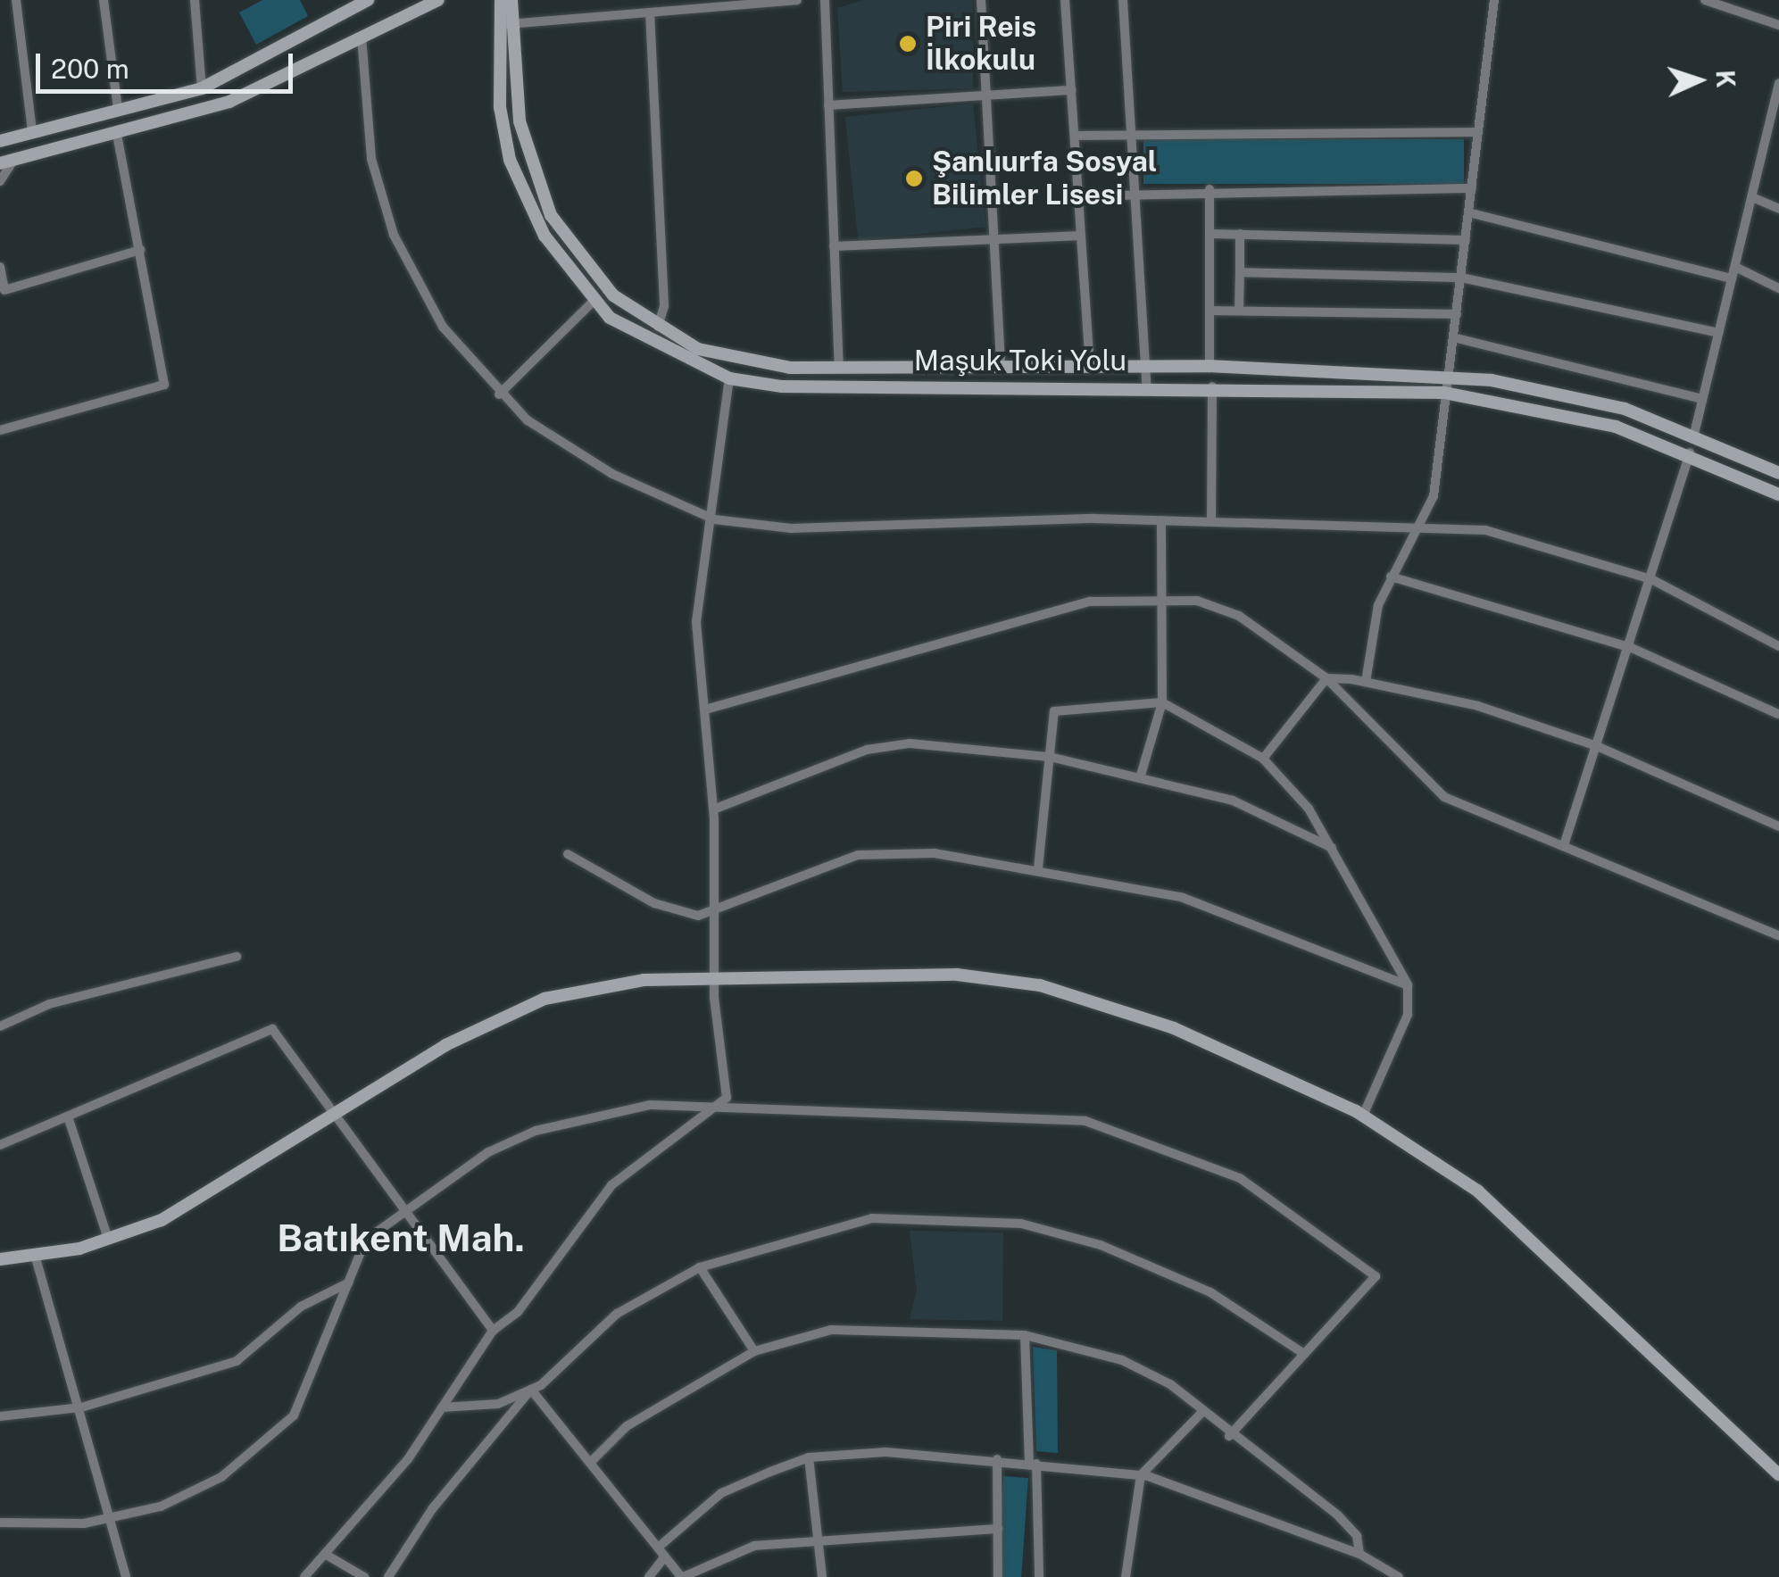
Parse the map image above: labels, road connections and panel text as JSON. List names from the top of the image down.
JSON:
{
  "streets": {
    "main road": ["Maşuk Toki Yolu"]
  },
  "districts": ["Batıkent Mah."],
  "places": ["Piri Reis İlkokulu", "Şanlıurfa Sosyal Bilimler Lisesi"],
  "scale_bar": "200 m",
  "north": "right"
}
